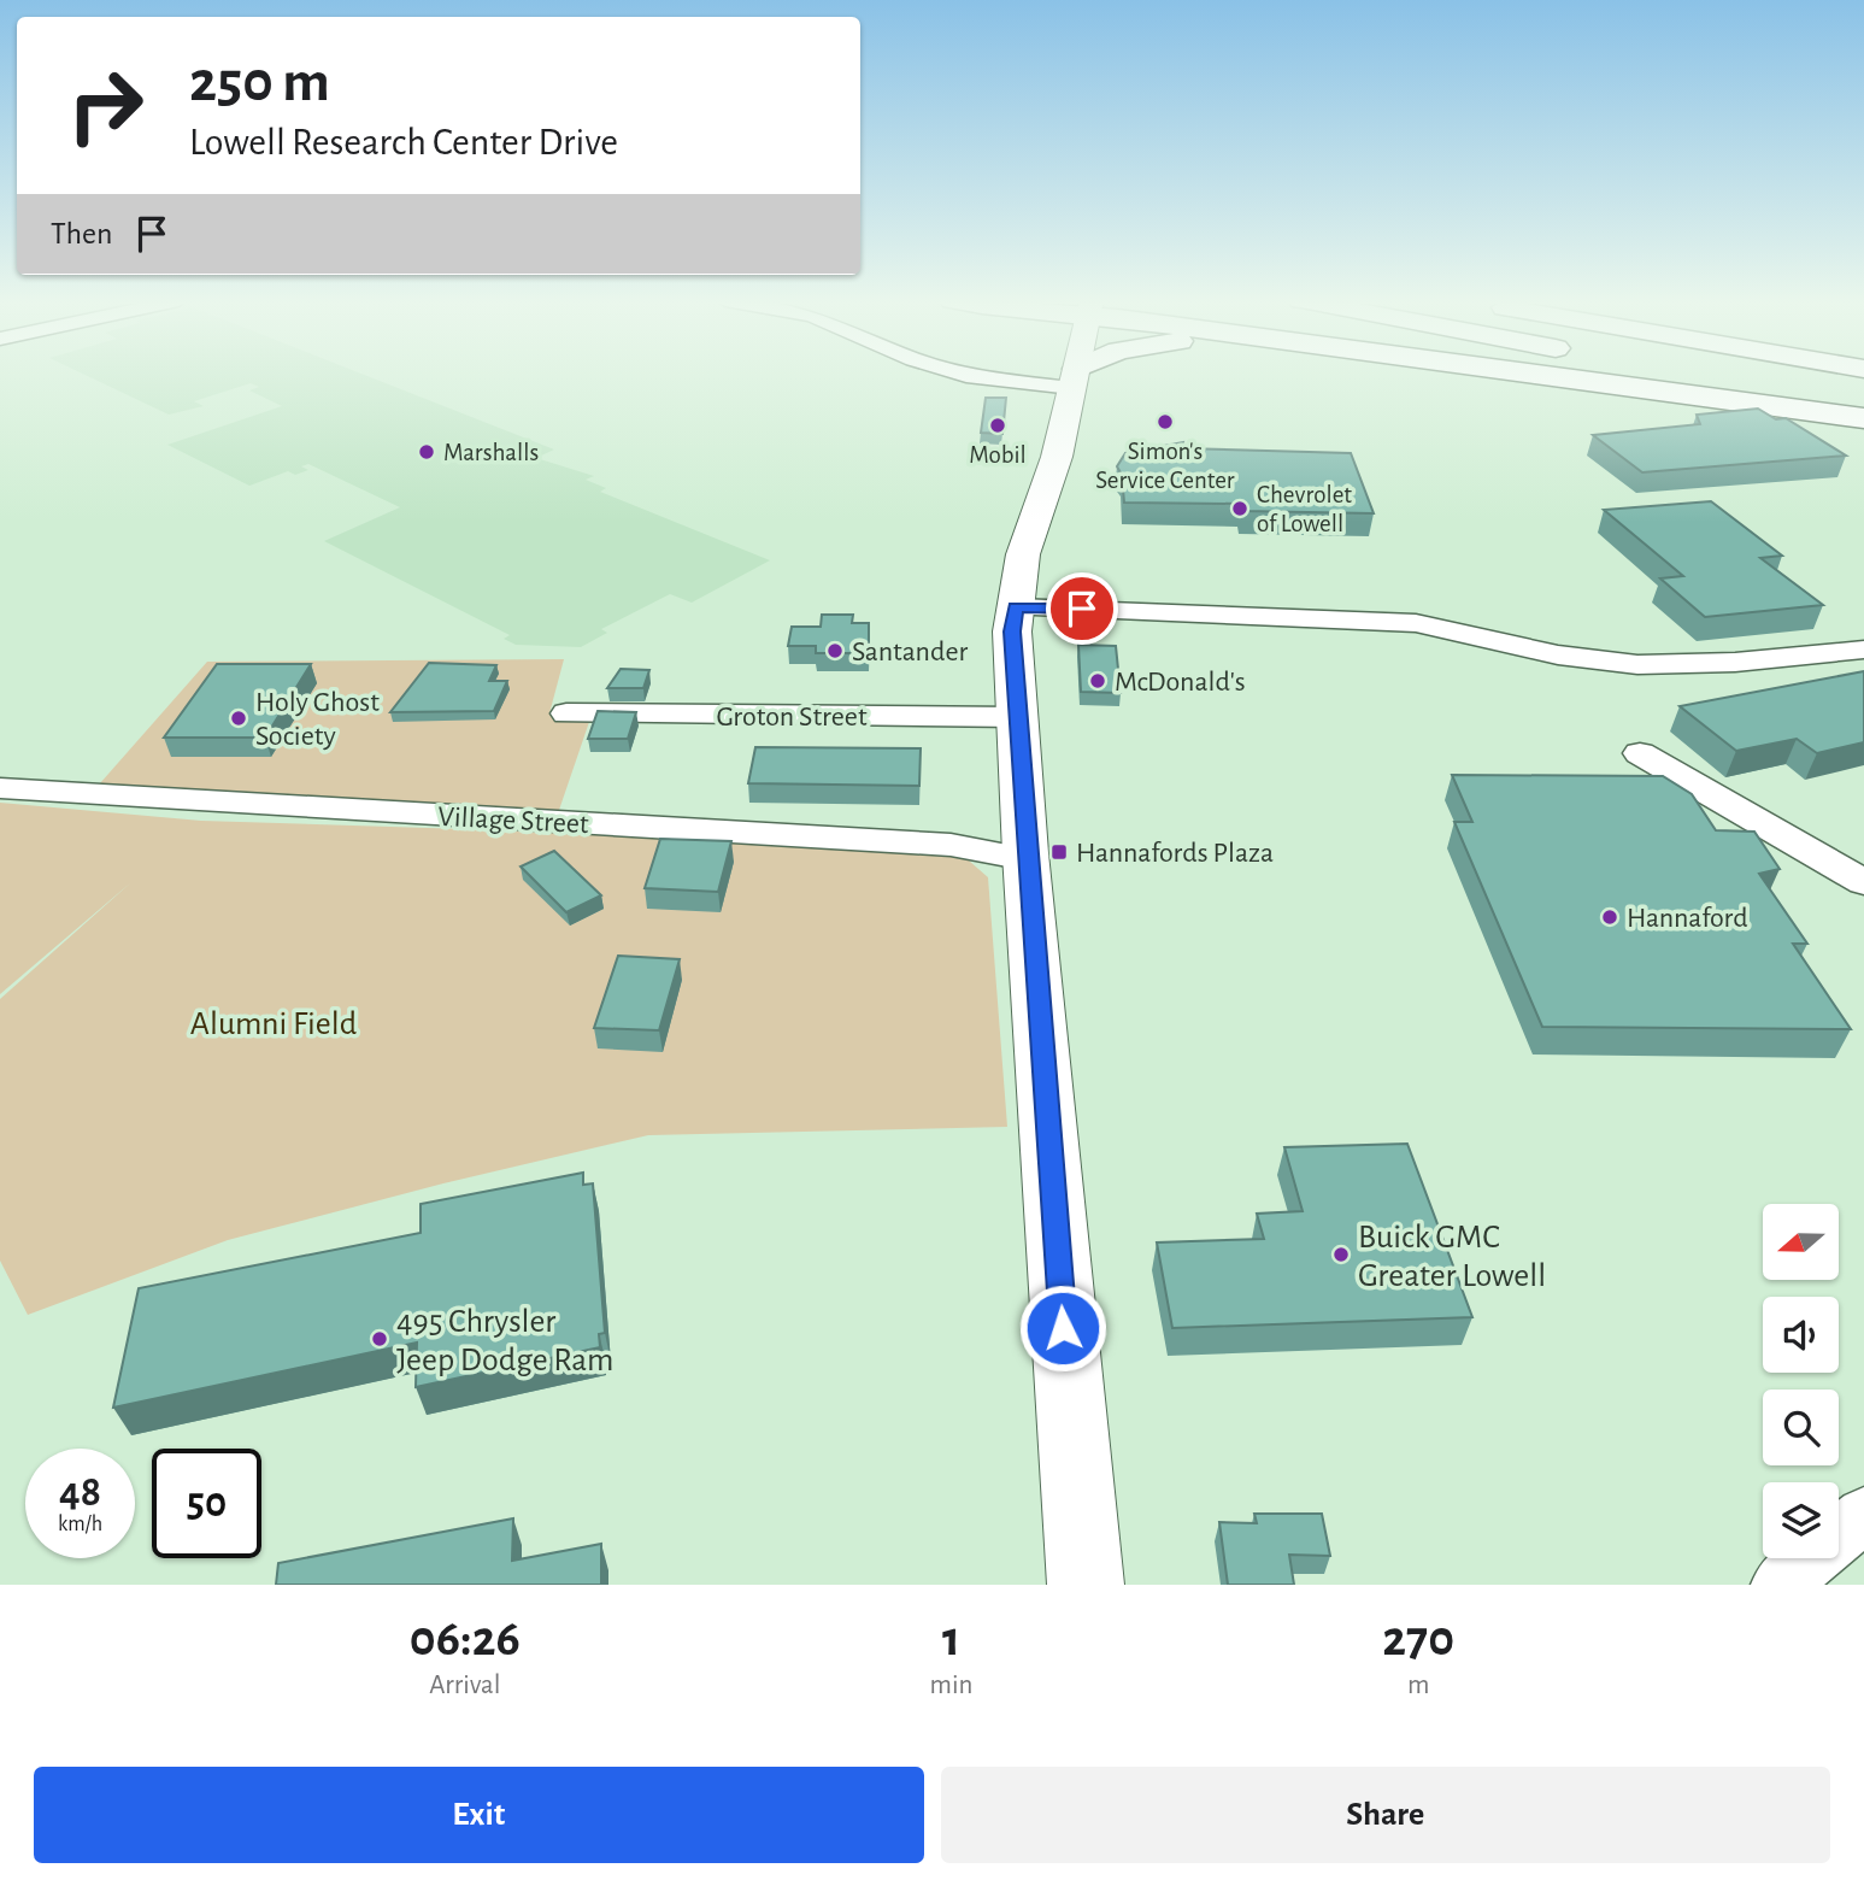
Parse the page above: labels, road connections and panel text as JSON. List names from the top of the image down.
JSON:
{
  "streets": {
    "street": ["Groton Street", "Village Street"]
  },
  "parks": ["Alumni Field"],
  "places": {
    "other": [
      "Simon's Service Center",
      "Mobil",
      "Marshalls",
      "Chevrolet of Lowell",
      "Santander",
      "McDonald's",
      "Holy Ghost Society",
      "Hannaford",
      "Buick GMC Greater Lowell",
      "495 Chrysler Jeep Dodge Ram"
    ],
    "transit": ["Hannafords Plaza"]
  },
  "north": "left",
  "page": {
    "turn": ["250 m", "Lowell Research Center Drive"],
    "then": "Then",
    "speed": "48 km/h",
    "limit": "50",
    "eta": [
      "06:26",
      "Arrival",
      "1",
      "min",
      "270",
      "m"
    ],
    "buttons": ["Exit", "Share"]
  }
}
